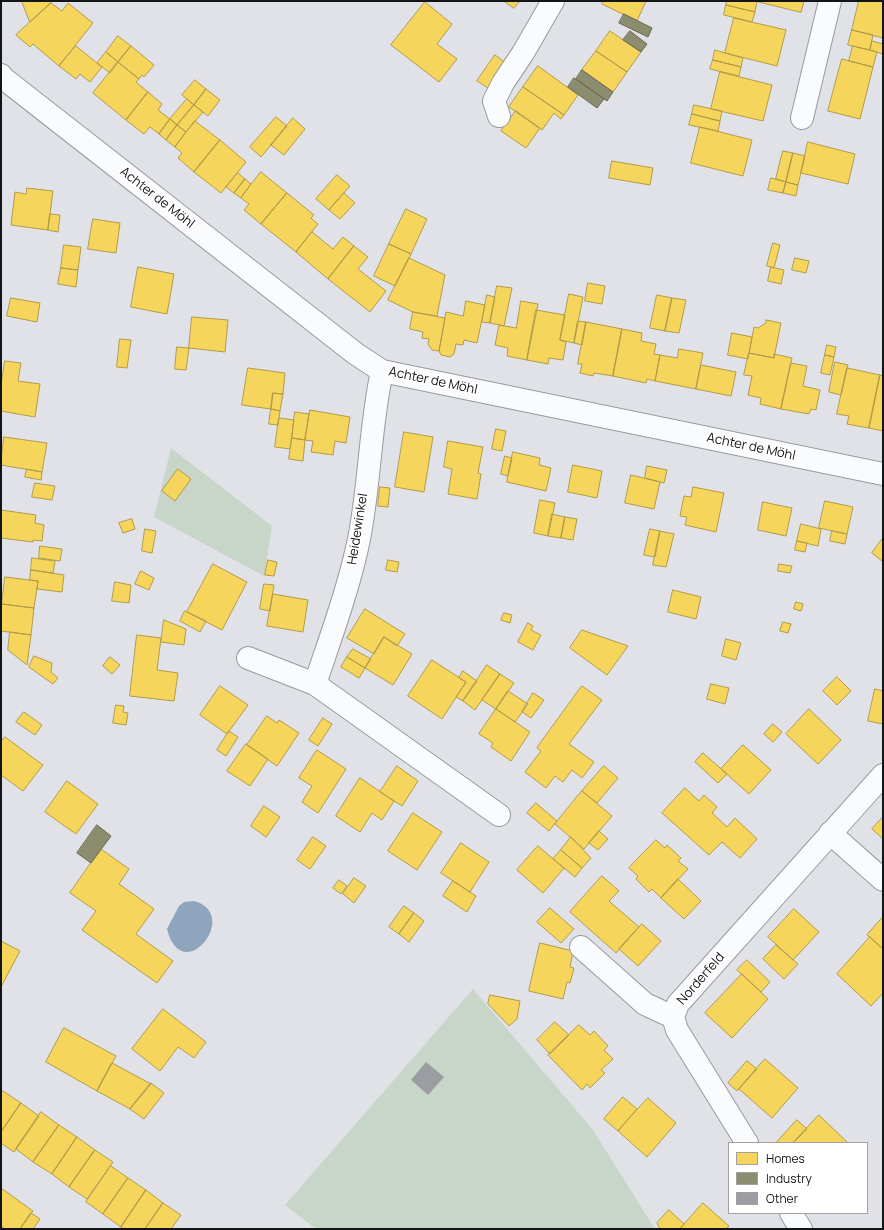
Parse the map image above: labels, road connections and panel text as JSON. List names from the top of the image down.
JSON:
{
  "streets": {
    "street": ["Achter de Möhl", "Heidewinkel", "Norderfeld"]
  },
  "crossings": [
    ["Achter de Möhl", "Heidewinkel"]
  ],
  "legend": ["Homes", "Industry", "Other"]
}
